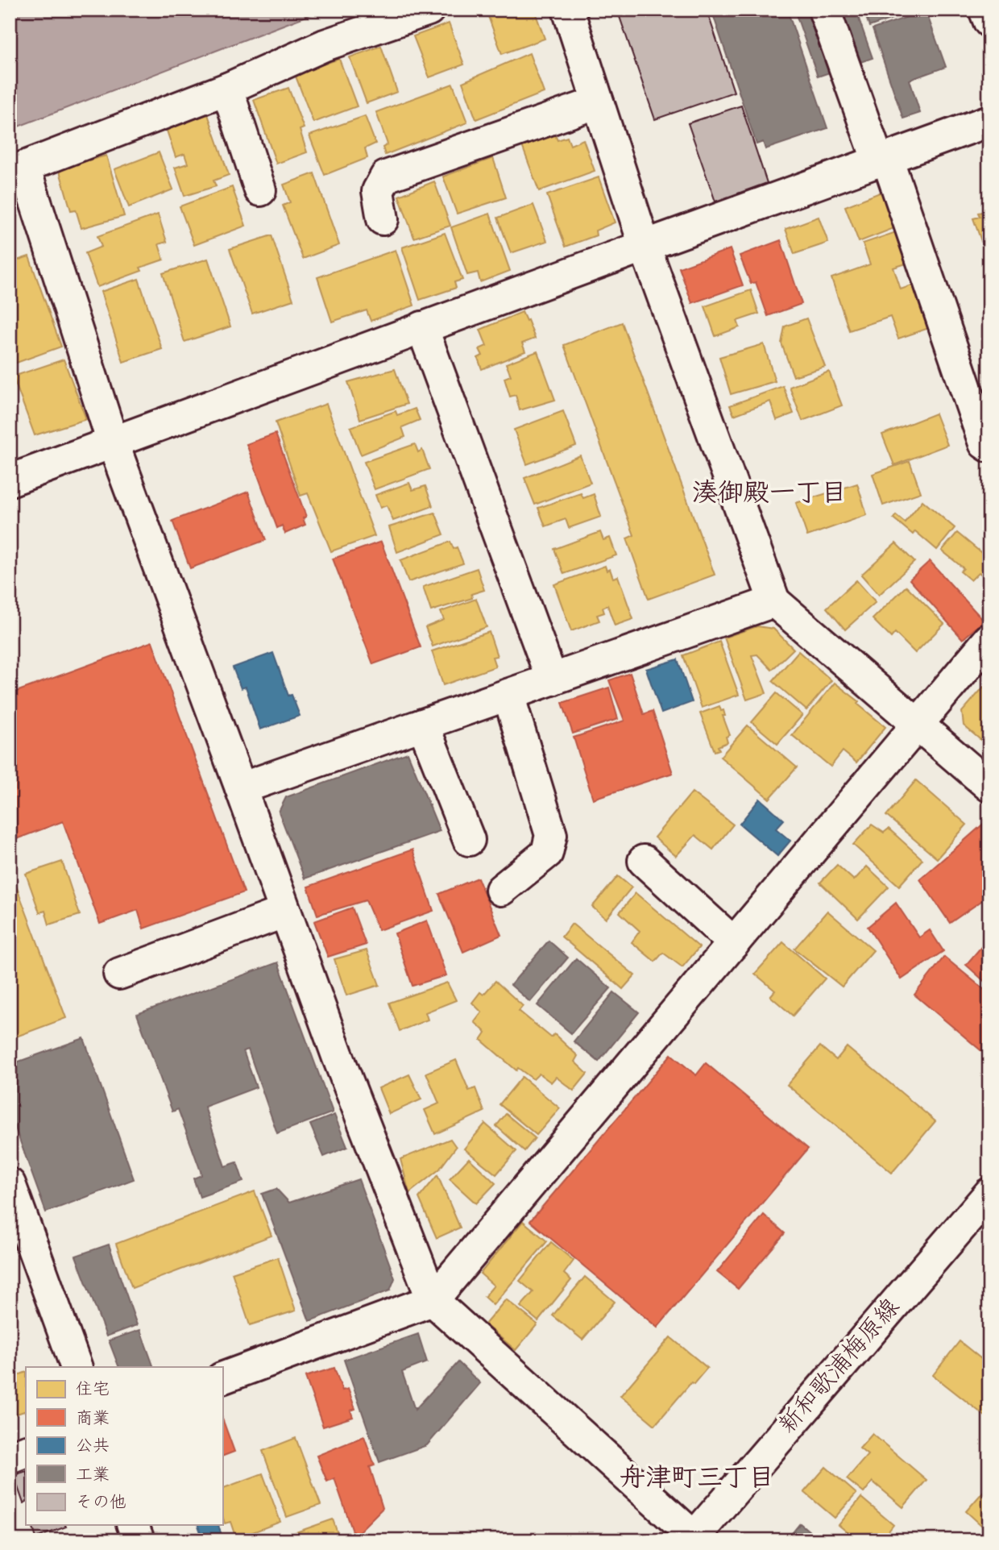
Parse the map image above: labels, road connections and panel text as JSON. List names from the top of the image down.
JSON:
{
  "streets": {
    "street": ["新和歌浦梅原線"]
  },
  "districts": ["湊御殿一丁目", "舟津町三丁目"],
  "legend": [
    "住宅",
    "商業",
    "公共",
    "工業",
    "その他"
  ]
}
